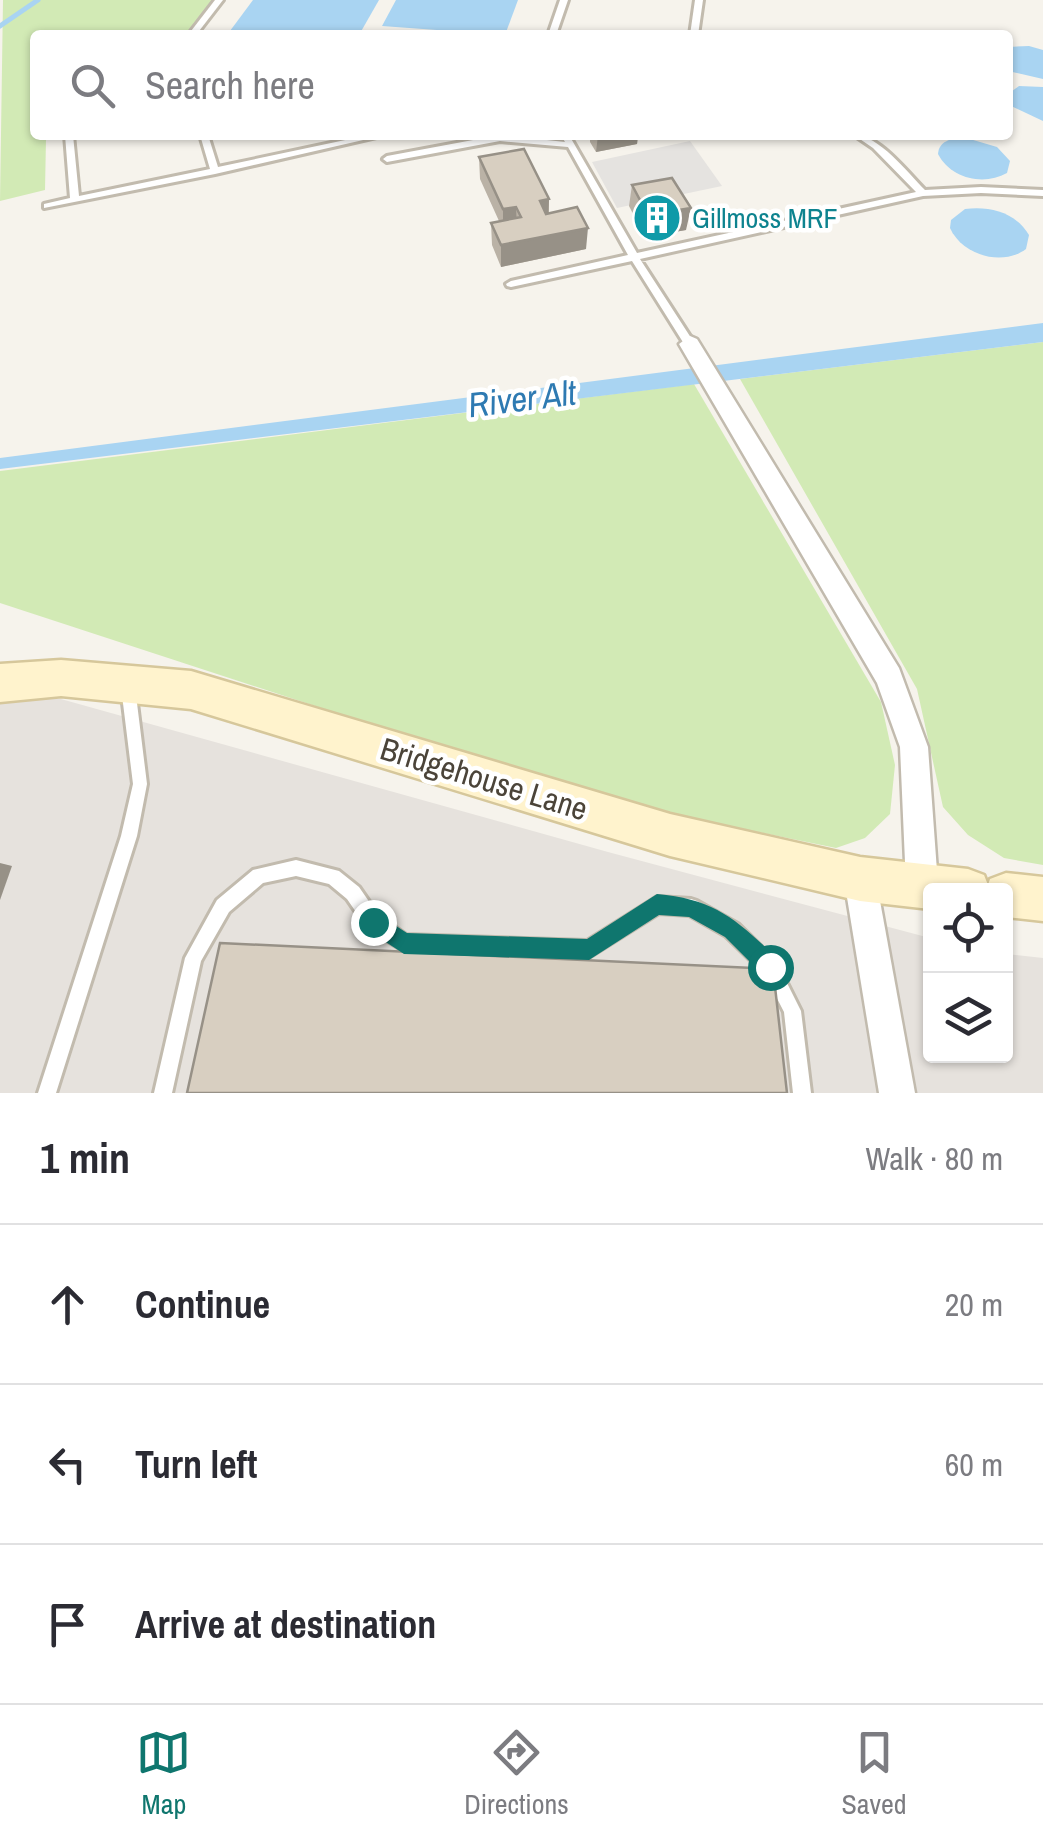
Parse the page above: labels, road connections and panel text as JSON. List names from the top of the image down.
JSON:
{
  "streets": {
    "street": ["Bridgehouse Lane"]
  },
  "water": ["River Alt"],
  "places": {
    "building": ["Gillmoss MRF"]
  },
  "page": {
    "search": "Search here",
    "heading": ["1 min", "Walk · 80 m"],
    "list": [
      ["Continue", "20 m"],
      ["Turn left", "60 m"],
      "Arrive at destination"
    ],
    "nav": ["Map", "Directions", "Saved"]
  }
}
